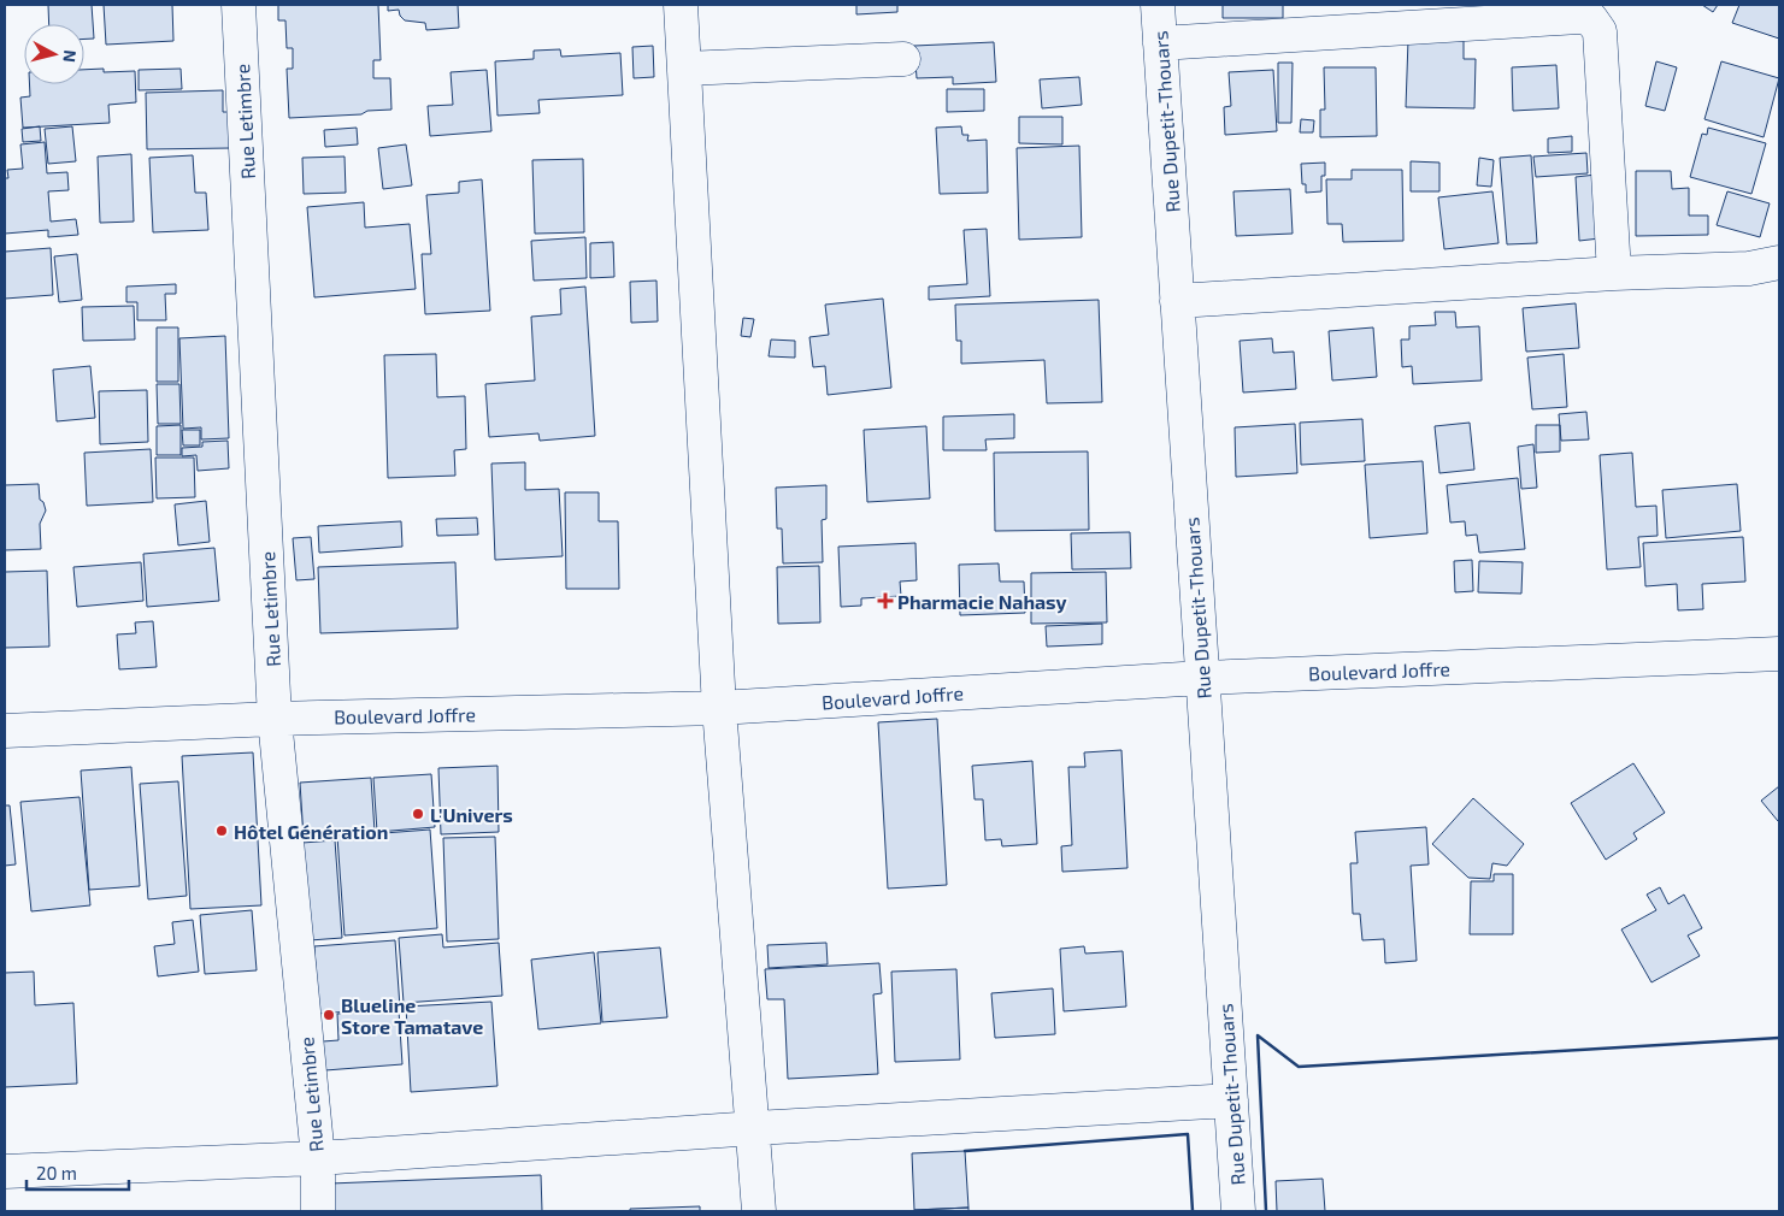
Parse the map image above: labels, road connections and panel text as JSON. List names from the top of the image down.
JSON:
{
  "streets": {
    "street": ["Rue Letimbre", "Rue Dupetit-Thouars", "Boulevard Joffre"]
  },
  "crossings": [
    ["Rue Letimbre", "Boulevard Joffre"],
    ["Rue Dupetit-Thouars", "Boulevard Joffre"]
  ],
  "places": {
    "health": ["Pharmacie Nahasy"],
    "other": ["L'Univers", "Hôtel Génération", "Blueline Store Tamatave"]
  },
  "scale_bar": "20 m",
  "north": "right"
}
